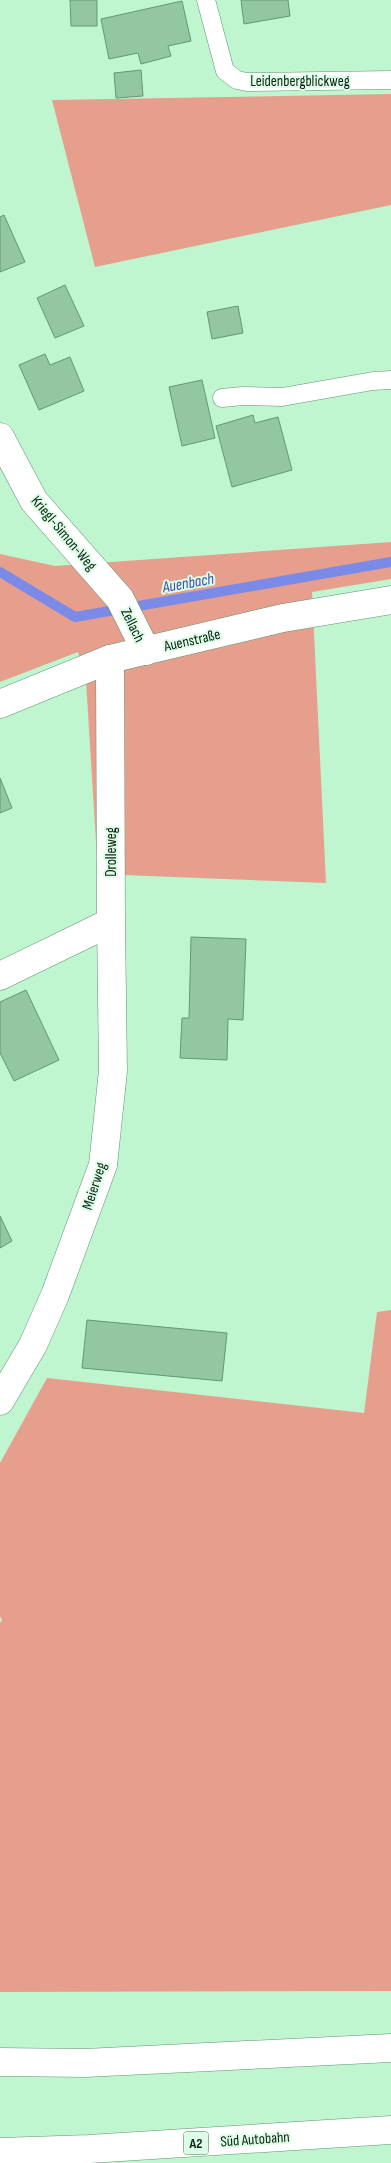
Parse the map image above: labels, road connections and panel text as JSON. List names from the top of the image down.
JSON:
{
  "streets": {
    "main road": [
      "Kriegl-Simon-Weg",
      "Zellach",
      "Auenstraße",
      "Drolleweg",
      "Meierweg",
      "Süd Autobahn",
      "A2"
    ],
    "lane": ["Leidenbergblickweg"]
  },
  "crossings": [
    ["Kriegl-Simon-Weg", "Zellach"],
    ["Zellach", "Auenstraße"],
    ["Auenstraße", "Drolleweg"],
    ["Drolleweg", "Meierweg"]
  ],
  "water": ["Auenbach"]
}
